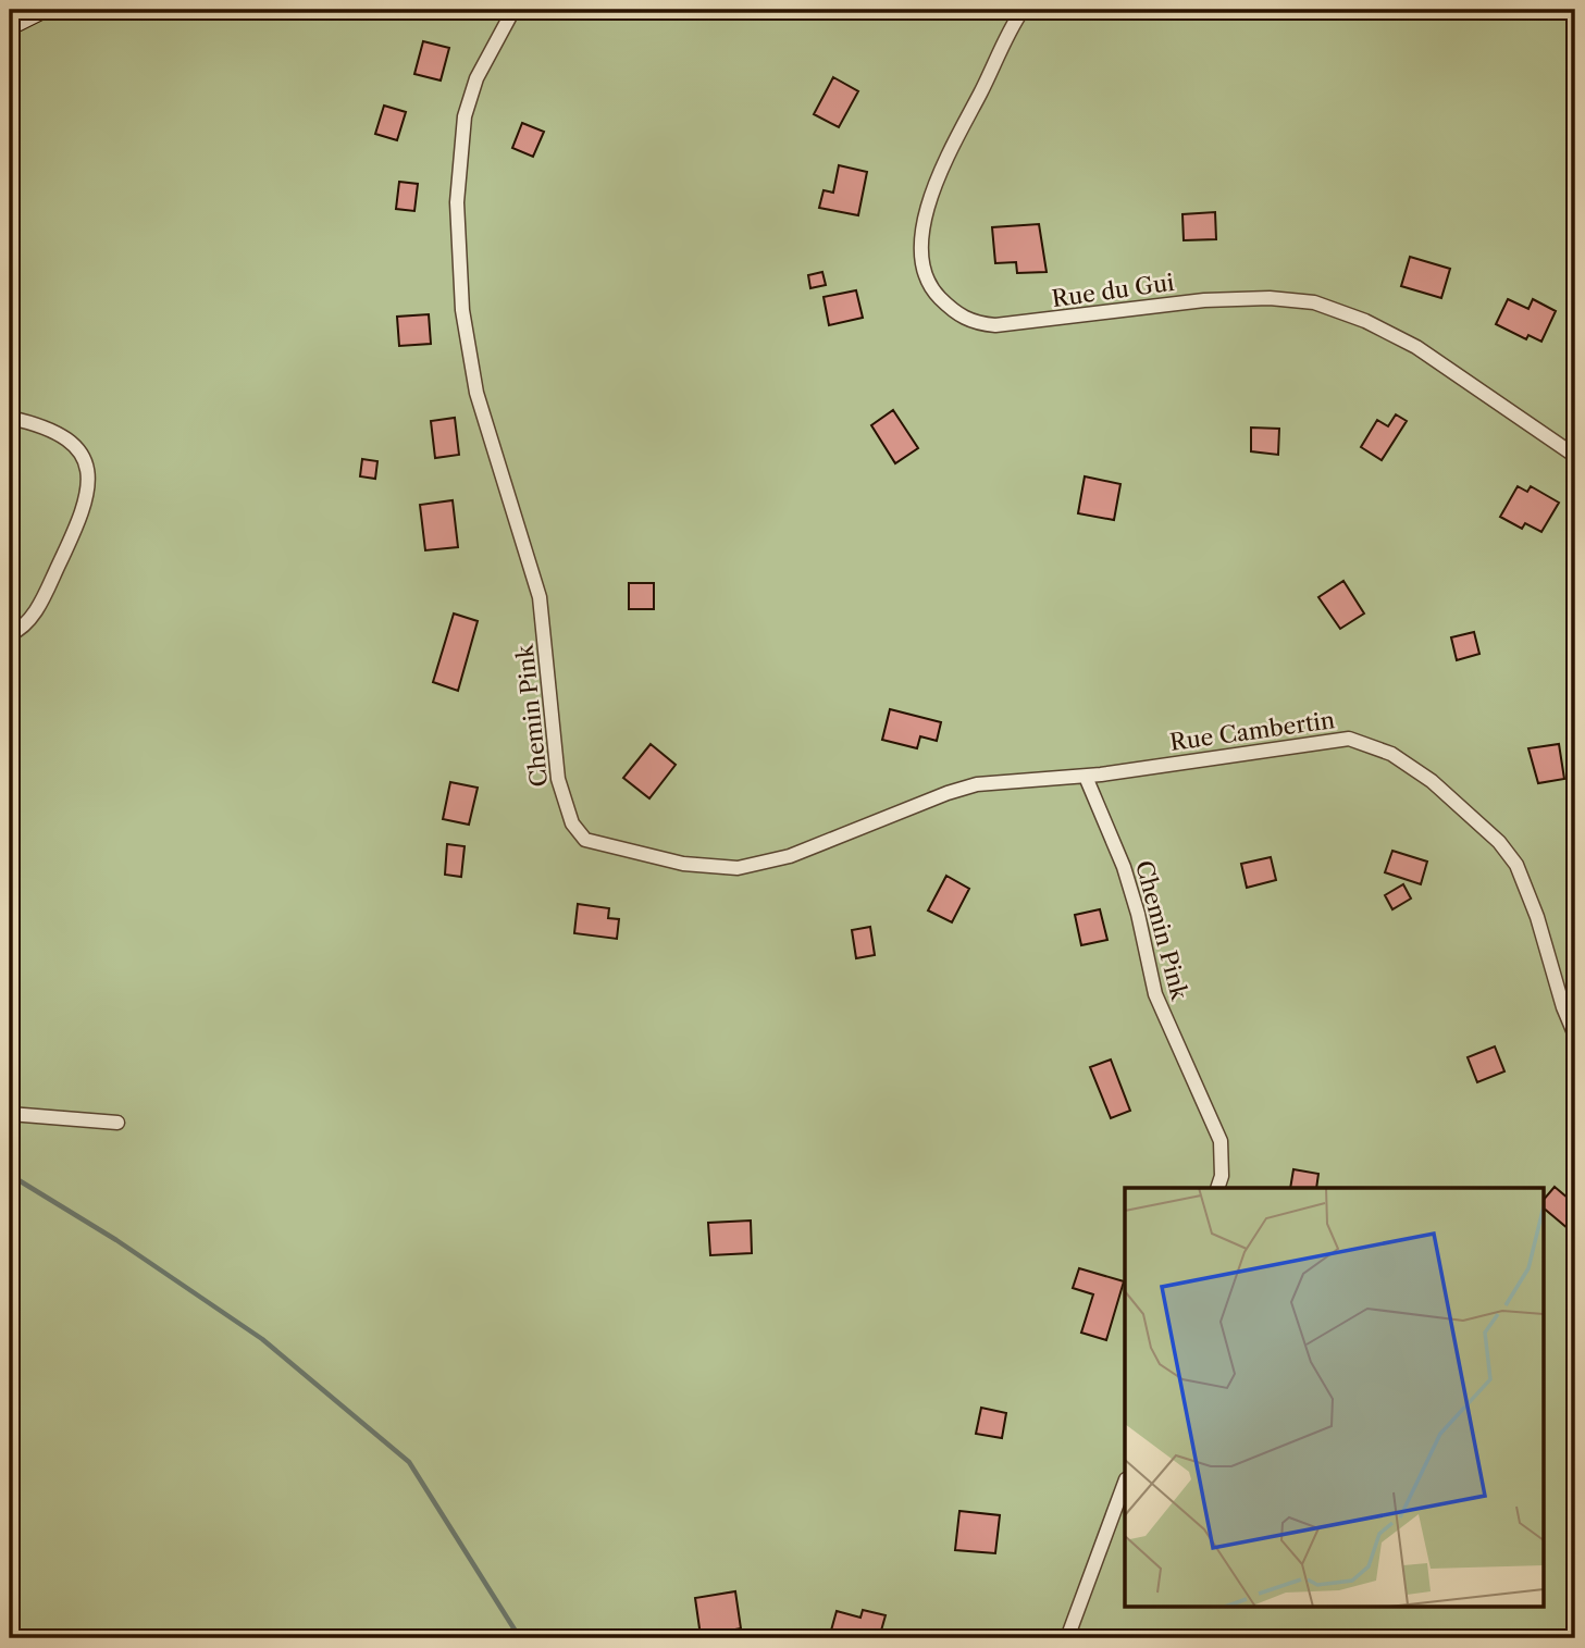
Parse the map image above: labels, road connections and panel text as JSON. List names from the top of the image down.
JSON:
{
  "streets": {
    "street": ["Rue du Gui", "Chemin Pink", "Rue Cambertin"]
  },
  "crossings": [
    ["Chemin Pink", "Rue Cambertin"]
  ]
}
